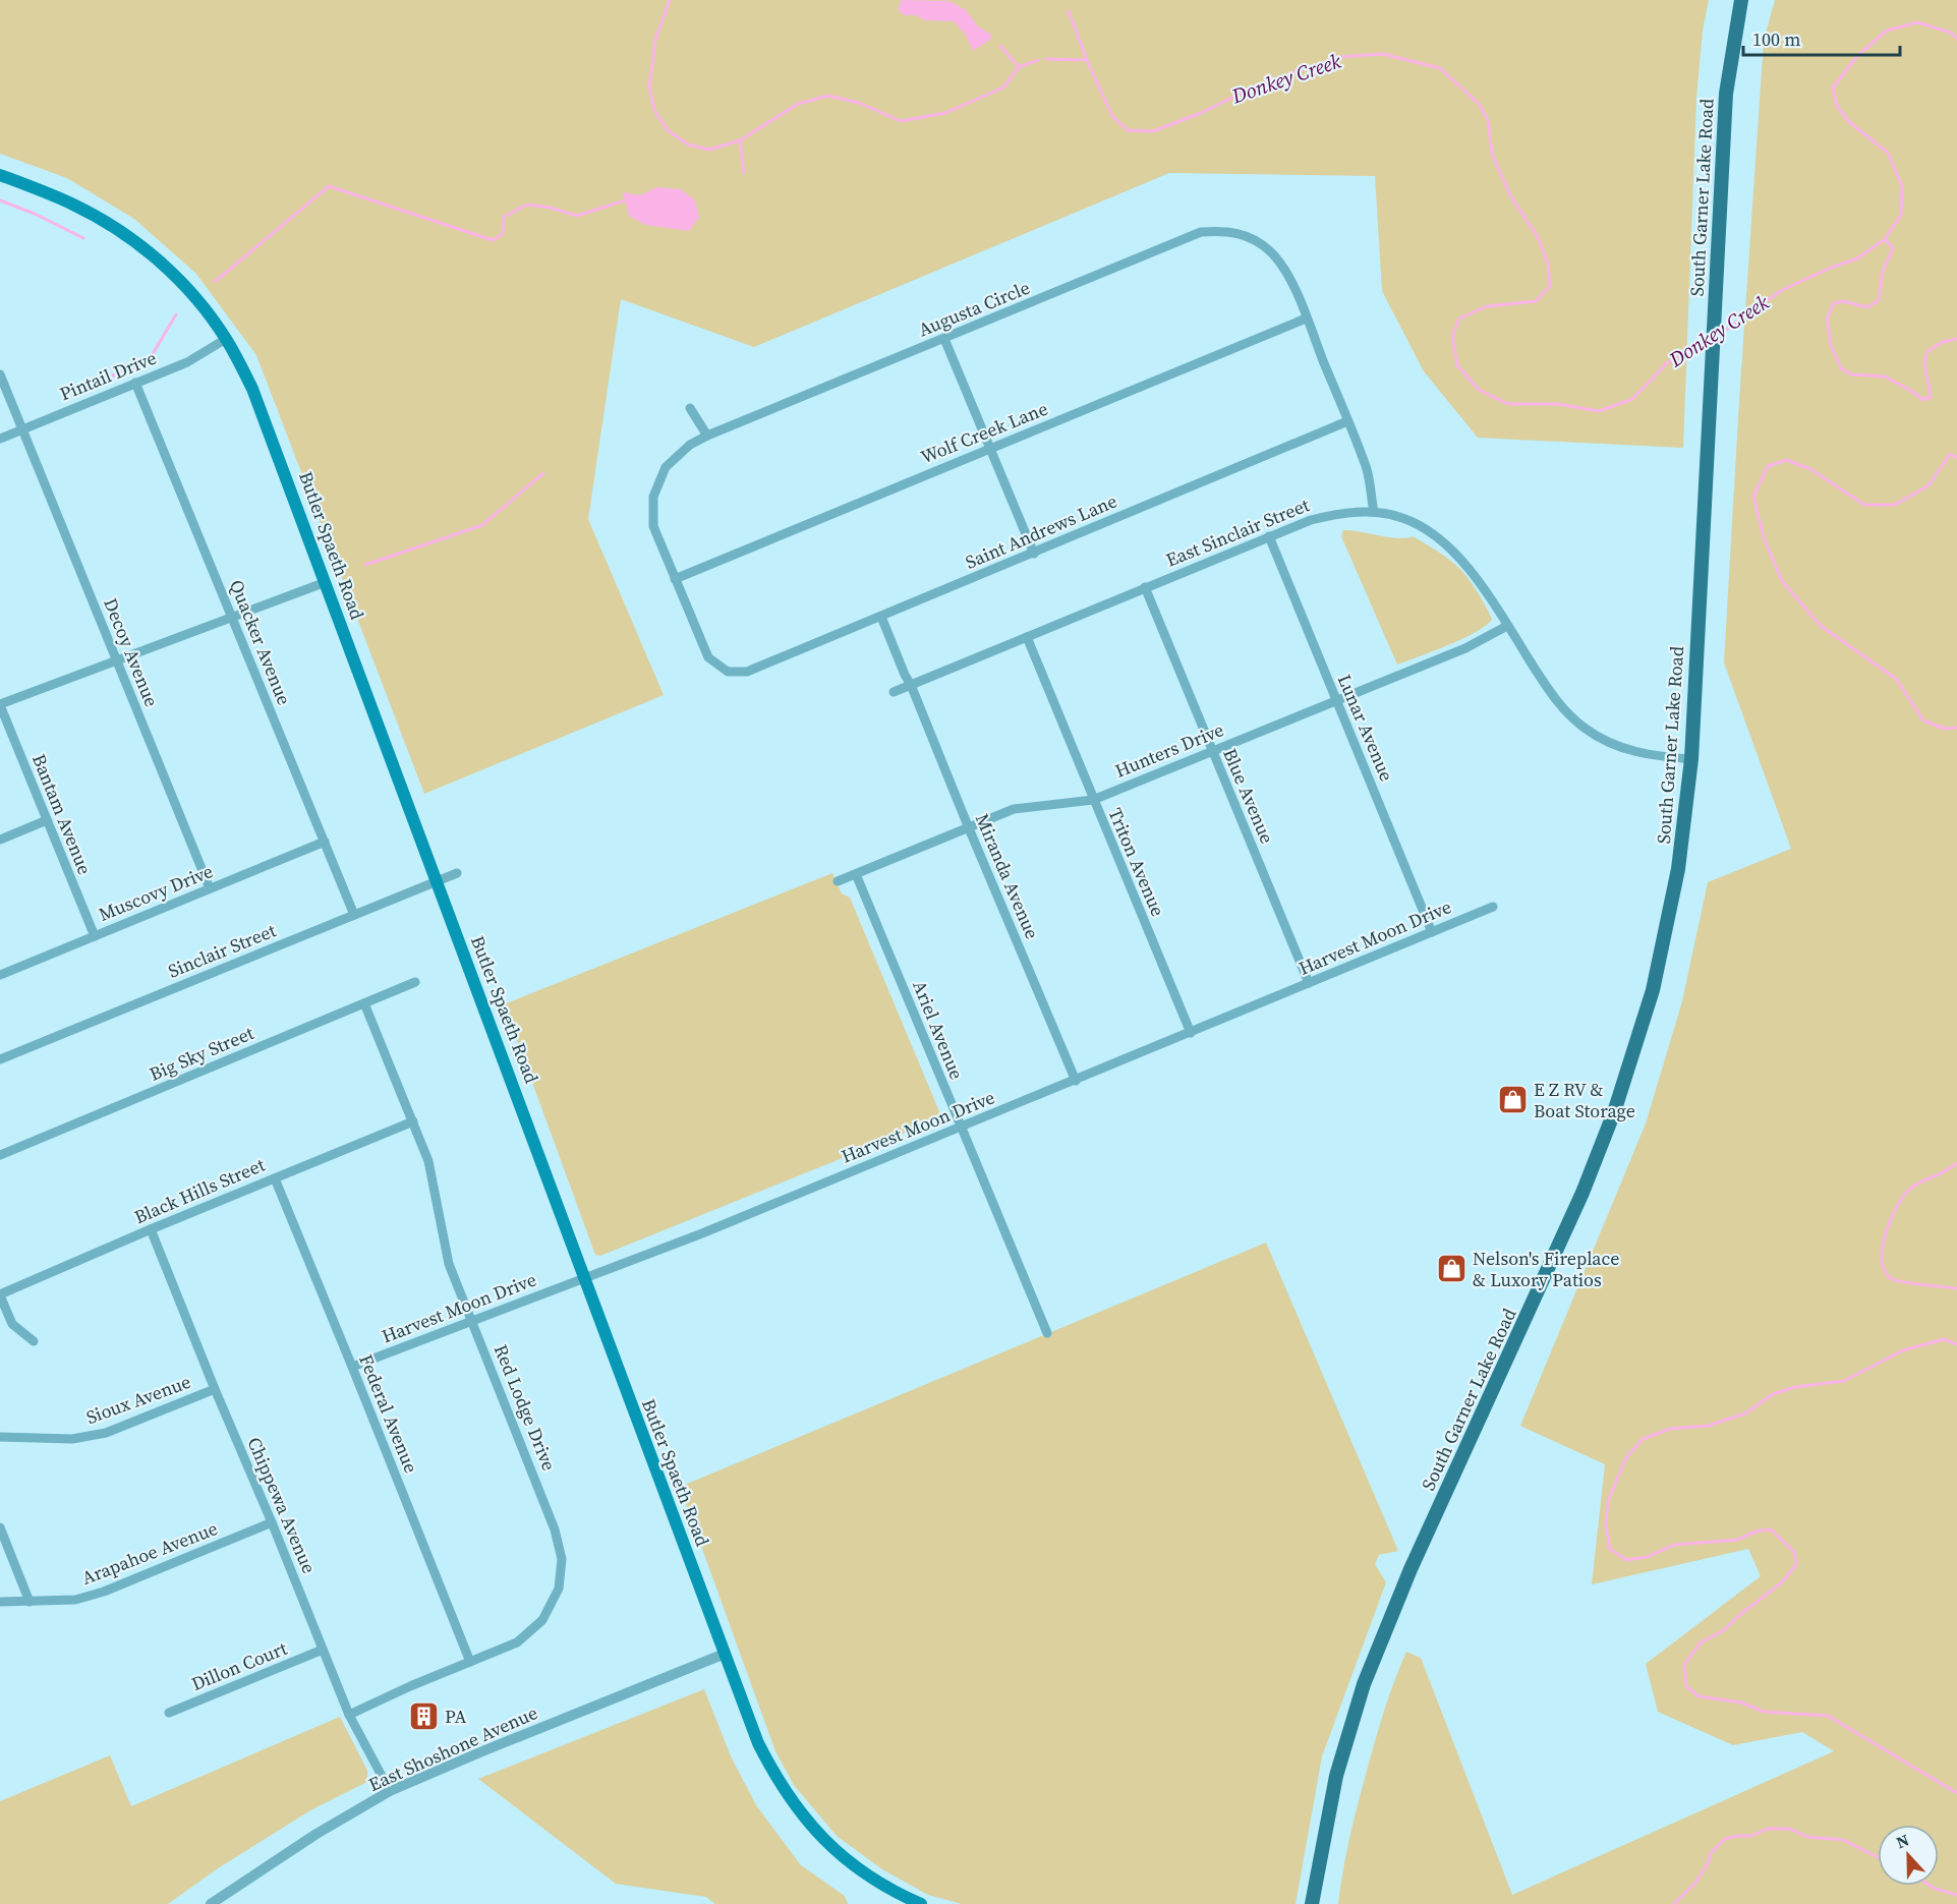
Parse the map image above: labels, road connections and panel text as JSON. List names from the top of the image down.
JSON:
{
  "streets": {
    "main road": ["South Garner Lake Road", "Butler Spaeth Road"],
    "street": [
      "Augusta Circle",
      "Pintail Drive",
      "Wolf Creek Lane",
      "Saint Andrews Lane",
      "East Sinclair Street",
      "Quacker Avenue",
      "Decoy Avenue",
      "Lunar Avenue",
      "Hunters Drive",
      "Blue Avenue",
      "Bantam Avenue",
      "Triton Avenue",
      "Miranda Avenue",
      "Muscovy Drive",
      "Harvest Moon Drive",
      "Sinclair Street",
      "Ariel Avenue",
      "Big Sky Street",
      "Black Hills Street",
      "Sioux Avenue",
      "Red Lodge Drive",
      "Federal Avenue",
      "Chippewa Avenue",
      "Arapahoe Avenue",
      "Dillon Court",
      "East Shoshone Avenue"
    ]
  },
  "crossings": [
    ["South Garner Lake Road", "East Sinclair Street"],
    ["Augusta Circle", "Wolf Creek Lane"],
    ["Augusta Circle", "Saint Andrews Lane"],
    ["Augusta Circle", "East Sinclair Street"],
    ["Pintail Drive", "Butler Spaeth Road"],
    ["Pintail Drive", "Quacker Avenue"],
    ["Pintail Drive", "Decoy Avenue"],
    ["Saint Andrews Lane", "Miranda Avenue"],
    ["East Sinclair Street", "Lunar Avenue"],
    ["East Sinclair Street", "Hunters Drive"],
    ["East Sinclair Street", "Blue Avenue"],
    ["East Sinclair Street", "Triton Avenue"],
    ["East Sinclair Street", "Miranda Avenue"],
    ["Butler Spaeth Road", "Harvest Moon Drive"],
    ["Butler Spaeth Road", "Sinclair Street"],
    ["Butler Spaeth Road", "East Shoshone Avenue"],
    ["Quacker Avenue", "Muscovy Drive"],
    ["Quacker Avenue", "Sinclair Street"],
    ["Decoy Avenue", "Muscovy Drive"],
    ["Lunar Avenue", "Hunters Drive"],
    ["Lunar Avenue", "Harvest Moon Drive"],
    ["Hunters Drive", "Blue Avenue"],
    ["Hunters Drive", "Triton Avenue"],
    ["Hunters Drive", "Miranda Avenue"],
    ["Hunters Drive", "Ariel Avenue"],
    ["Blue Avenue", "Harvest Moon Drive"],
    ["Bantam Avenue", "Muscovy Drive"],
    ["Triton Avenue", "Harvest Moon Drive"],
    ["Miranda Avenue", "Harvest Moon Drive"],
    ["Harvest Moon Drive", "Ariel Avenue"],
    ["Harvest Moon Drive", "Red Lodge Drive"],
    ["Harvest Moon Drive", "Federal Avenue"],
    ["Big Sky Street", "Red Lodge Drive"],
    ["Black Hills Street", "Red Lodge Drive"],
    ["Black Hills Street", "Federal Avenue"],
    ["Black Hills Street", "Chippewa Avenue"],
    ["Sioux Avenue", "Chippewa Avenue"],
    ["Red Lodge Drive", "Federal Avenue"],
    ["Red Lodge Drive", "Chippewa Avenue"],
    ["Chippewa Avenue", "Arapahoe Avenue"],
    ["Chippewa Avenue", "Dillon Court"],
    ["Chippewa Avenue", "East Shoshone Avenue"]
  ],
  "water": ["Donkey Creek"],
  "places": {
    "shop": ["E Z RV & Boat Storage", "Nelson's Fireplace & Luxory Patios"],
    "building": ["PA"]
  },
  "scale_bar": "100 m",
  "north": "top"
}
